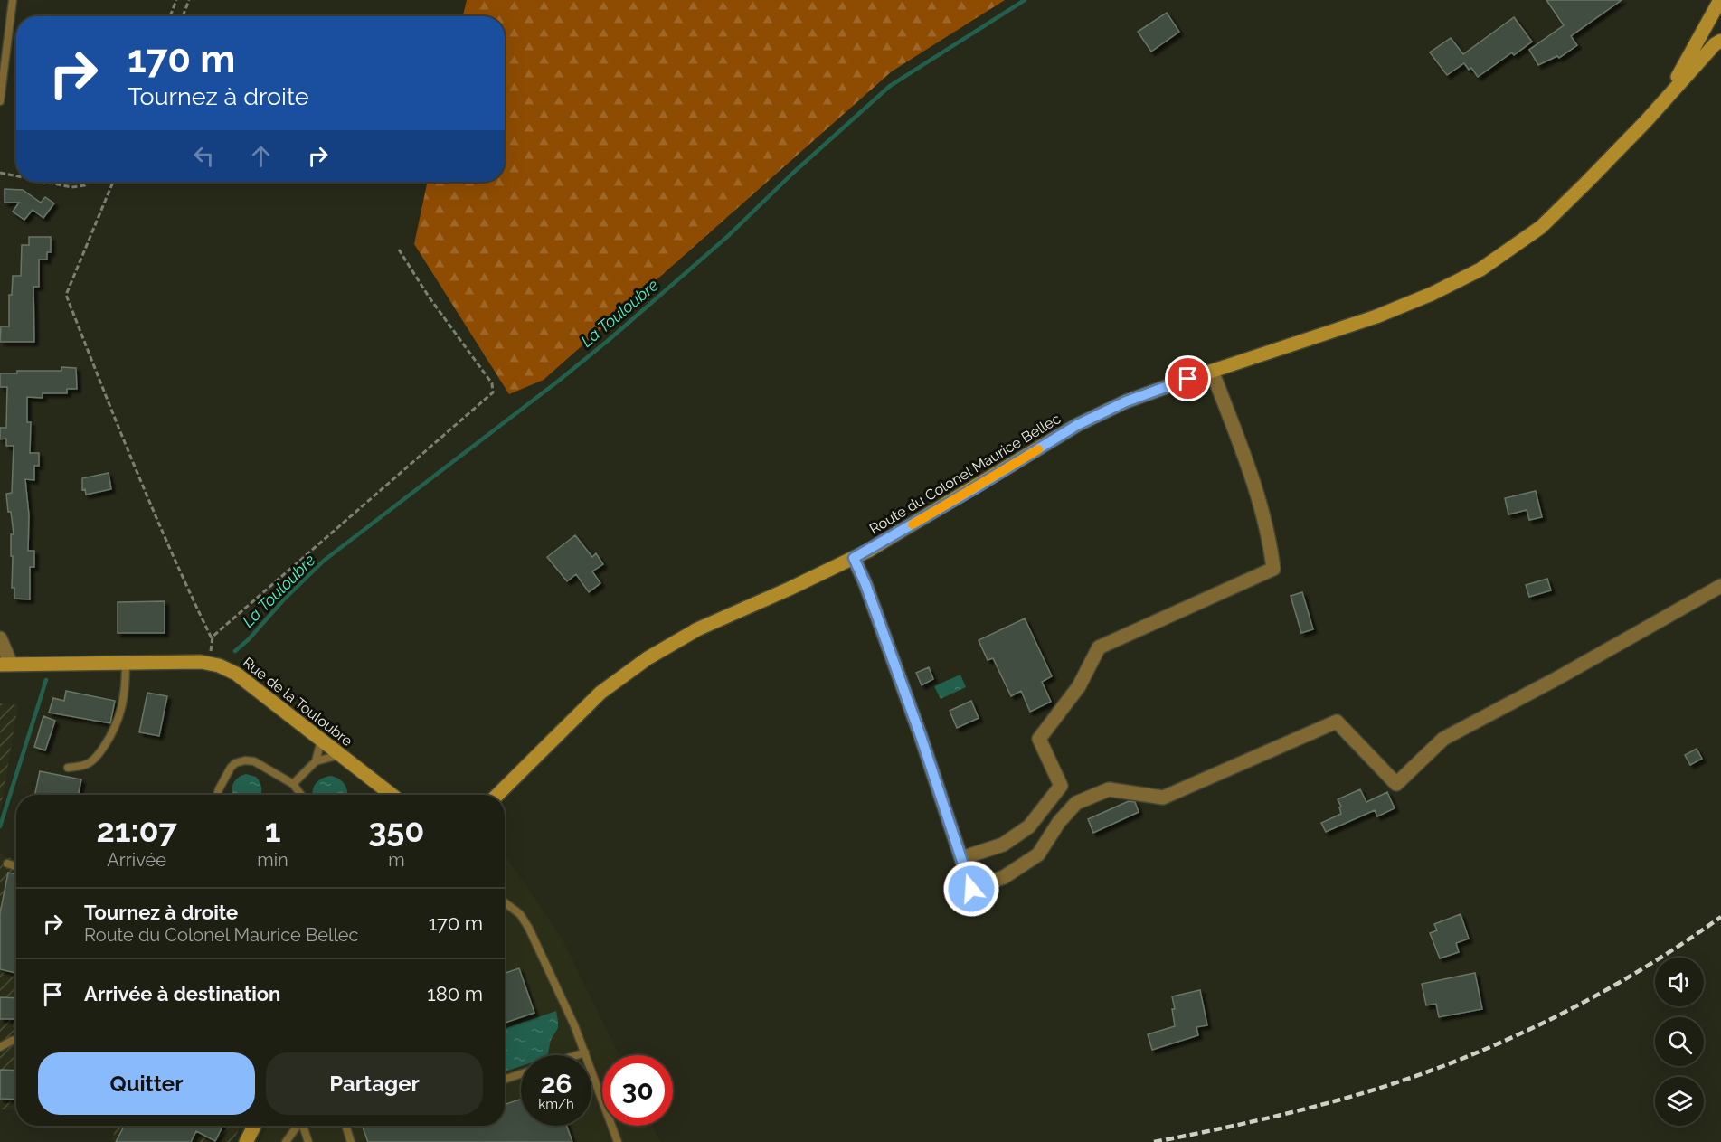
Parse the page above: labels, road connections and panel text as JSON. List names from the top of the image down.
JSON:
{
  "streets": {
    "main road": ["Route du Colonel Maurice Bellec", "Rue de la Touloubre"]
  },
  "water": ["La Touloubre"],
  "page": {
    "turn": ["170 m", "Tournez à droite"],
    "eta": [
      "21:07",
      "Arrivée",
      "1",
      "min",
      "350",
      "m"
    ],
    "list": [
      {
        "name": "Tournez à droite",
        "note": "Route du Colonel Maurice Bellec",
        "value": "170 m"
      },
      {
        "name": "Arrivée à destination",
        "value": "180 m"
      }
    ],
    "buttons": ["Quitter", "Partager"],
    "speed": "26 km/h",
    "limit": "30"
  }
}
